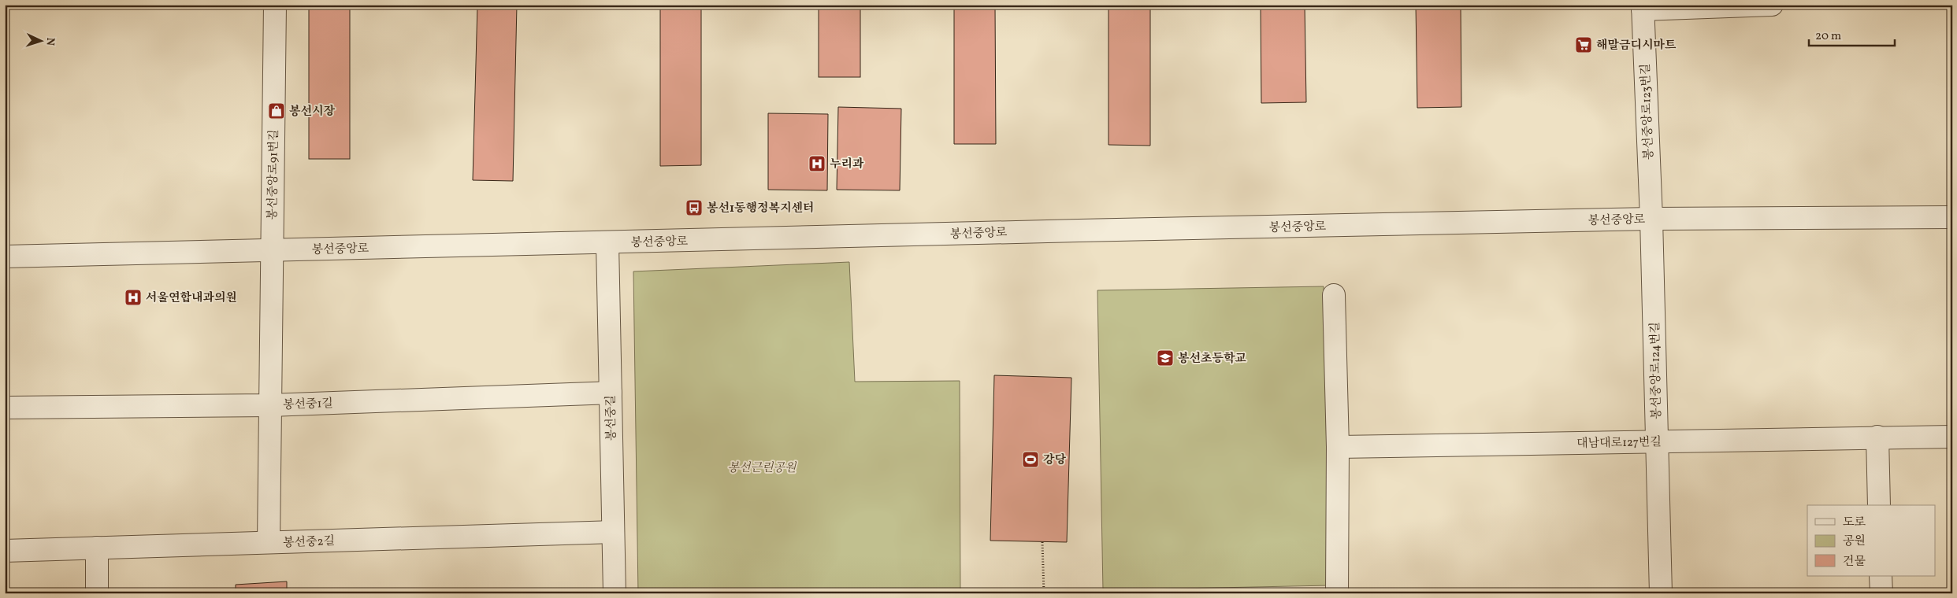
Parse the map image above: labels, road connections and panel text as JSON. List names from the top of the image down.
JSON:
{
  "streets": {
    "street": [
      "봉선중앙로123번길",
      "봉선중앙로91번길",
      "봉선중앙로",
      "봉선중앙로124번길",
      "봉선중1길",
      "봉선중길",
      "대남대로127번길",
      "봉선중2길"
    ]
  },
  "crossings": [
    ["봉선중앙로123번길", "봉선중앙로"],
    ["봉선중앙로123번길", "봉선중앙로124번길"],
    ["봉선중앙로91번길", "봉선중앙로"],
    ["봉선중앙로91번길", "봉선중1길"],
    ["봉선중앙로91번길", "봉선중2길"],
    ["봉선중앙로", "봉선중앙로124번길"],
    ["봉선중앙로", "봉선중길"],
    ["봉선중앙로124번길", "대남대로127번길"],
    ["봉선중1길", "봉선중길"],
    ["봉선중길", "봉선중2길"]
  ],
  "parks": ["봉선근린공원"],
  "places": {
    "supermarket": ["해말금디시마트"],
    "shop": ["봉선시장"],
    "hospital": ["누리과", "서울연합내과의원"],
    "bus stop": ["봉선1동행정복지센터"],
    "school or university": ["봉선초등학교"],
    "sports": ["강당"]
  },
  "legend": ["도로", "공원", "건물"],
  "scale_bar": "20 m",
  "north": "right"
}
